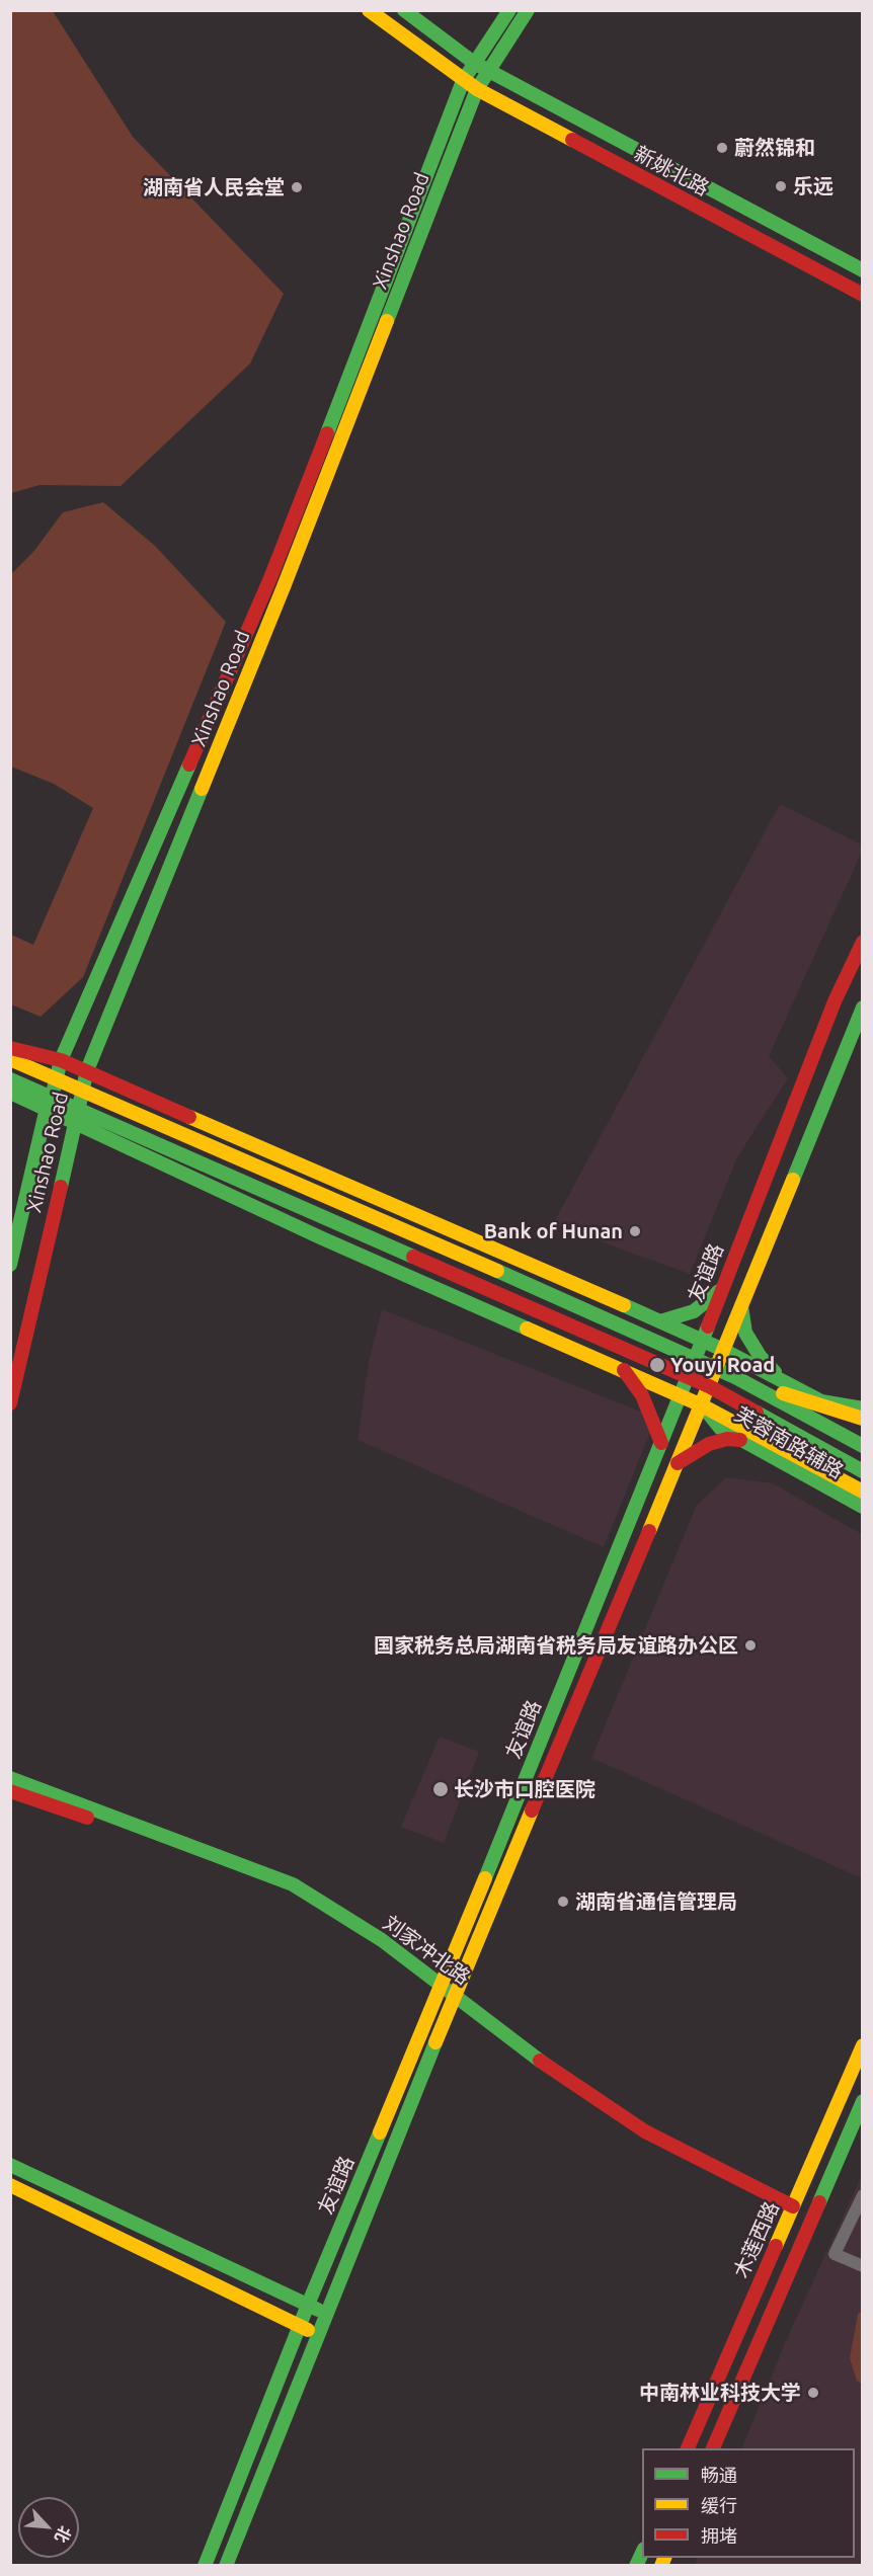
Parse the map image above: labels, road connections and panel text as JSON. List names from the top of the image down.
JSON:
{
  "streets": {
    "main road": [
      "新姚北路",
      "Xinshao Road",
      "友谊路",
      "芙蓉南路辅路",
      "刘家冲北路",
      "木莲西路"
    ]
  },
  "crossings": [
    ["新姚北路", "Xinshao Road"],
    ["友谊路", "芙蓉南路辅路"],
    ["友谊路", "刘家冲北路"],
    ["刘家冲北路", "木莲西路"]
  ],
  "places": [
    "蔚然锦和",
    "乐远",
    "湖南省人民会堂",
    "Bank of Hunan",
    "Youyi Road",
    "国家税务总局湖南省税务局友谊路办公区",
    "长沙市口腔医院",
    "湖南省通信管理局",
    "中南林业科技大学"
  ],
  "legend": ["畅通", "缓行", "拥堵"],
  "north": "bottom right"
}
